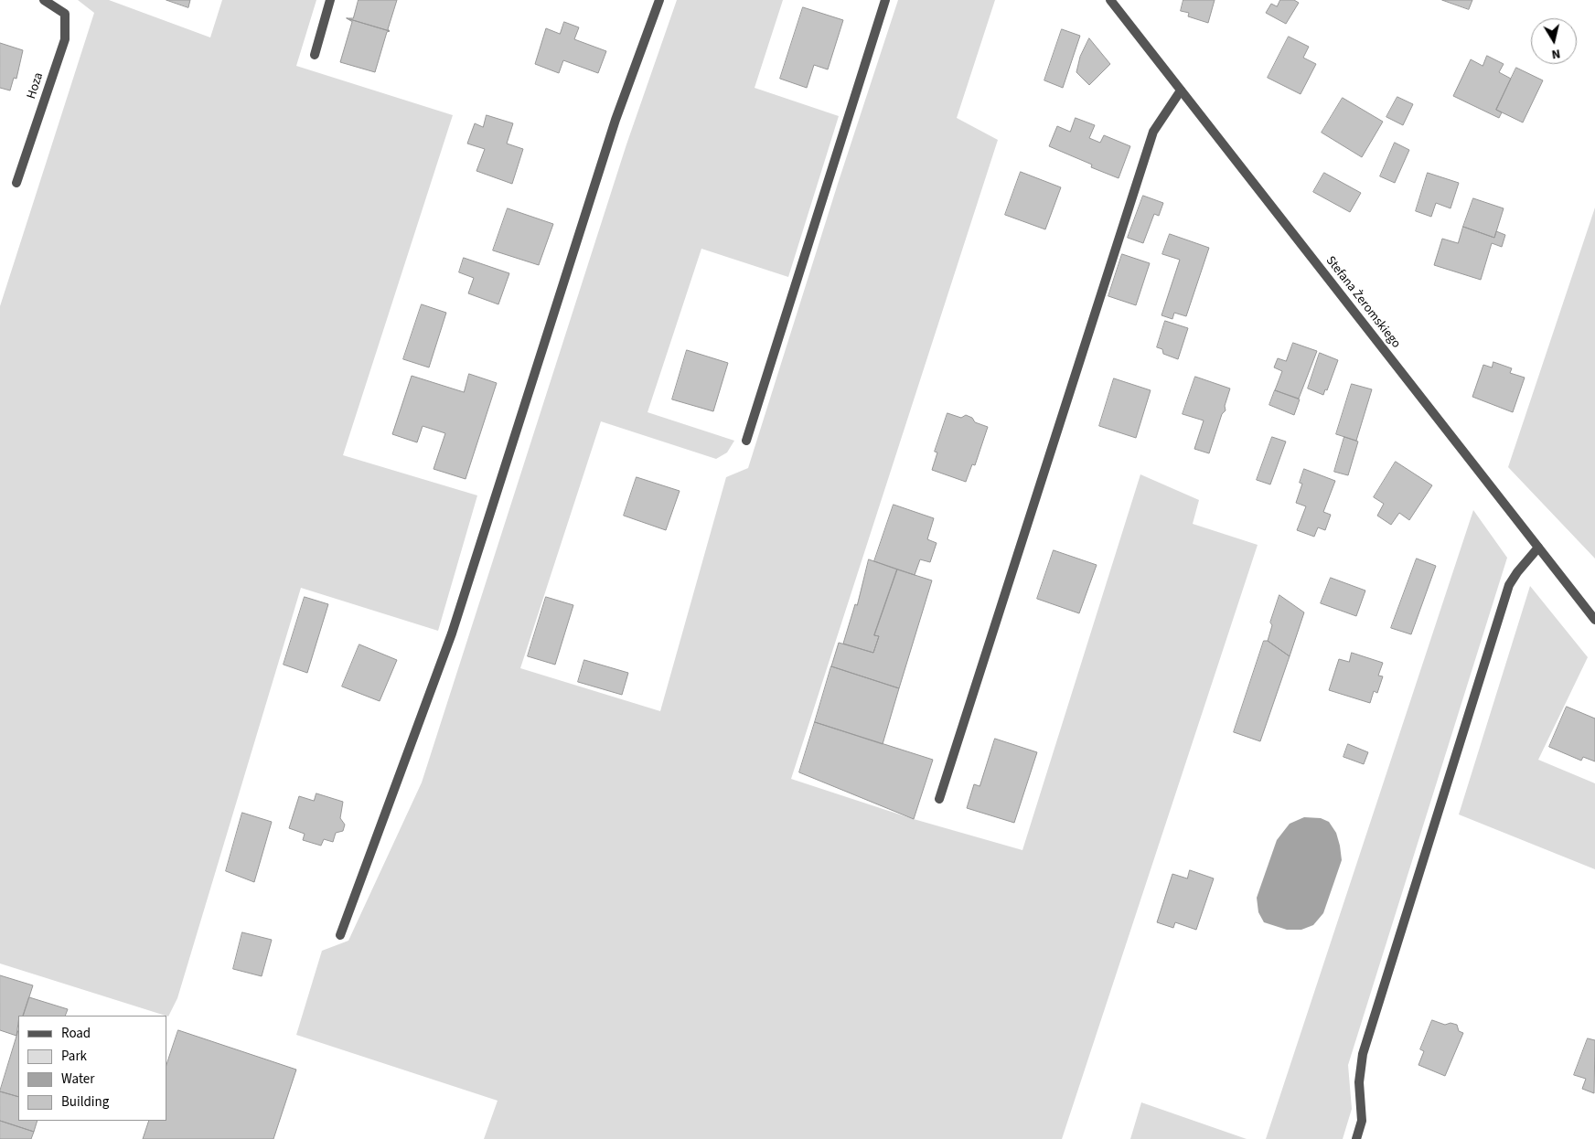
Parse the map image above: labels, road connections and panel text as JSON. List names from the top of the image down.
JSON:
{
  "streets": {
    "street": ["Hoza", "Stefana Żeromskiego"]
  },
  "legend": [
    "Road",
    "Park",
    "Water",
    "Building"
  ],
  "north": "bottom"
}
